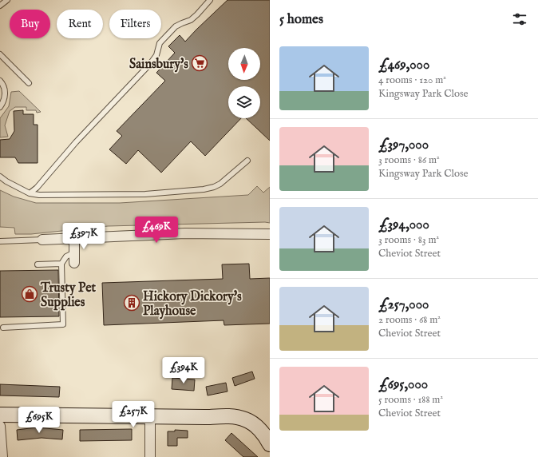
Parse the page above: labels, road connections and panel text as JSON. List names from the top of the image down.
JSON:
{
  "places": {
    "supermarket": ["Sainsbury's"],
    "shop": ["Trusty Pet Supplies"],
    "building": ["Hickory Dickory's Playhouse"]
  },
  "north": "bottom",
  "page": {
    "heading": "5 homes",
    "chip": ["Buy", "Rent", "Filters"],
    "list": [
      {
        "name": "£469,000",
        "note": "4 rooms · 120 m² · Kingsway Park Close"
      },
      {
        "name": "£397,000",
        "note": "3 rooms · 86 m² · Kingsway Park Close"
      },
      {
        "name": "£394,000",
        "note": "3 rooms · 83 m² · Cheviot Street"
      },
      {
        "name": "£257,000",
        "note": "2 rooms · 68 m² · Cheviot Street"
      },
      {
        "name": "£695,000",
        "note": "5 rooms · 188 m² · Cheviot Street"
      }
    ],
    "price": [
      "£469K",
      "£397K",
      "£394K",
      "£257K",
      "£695K"
    ]
  }
}
